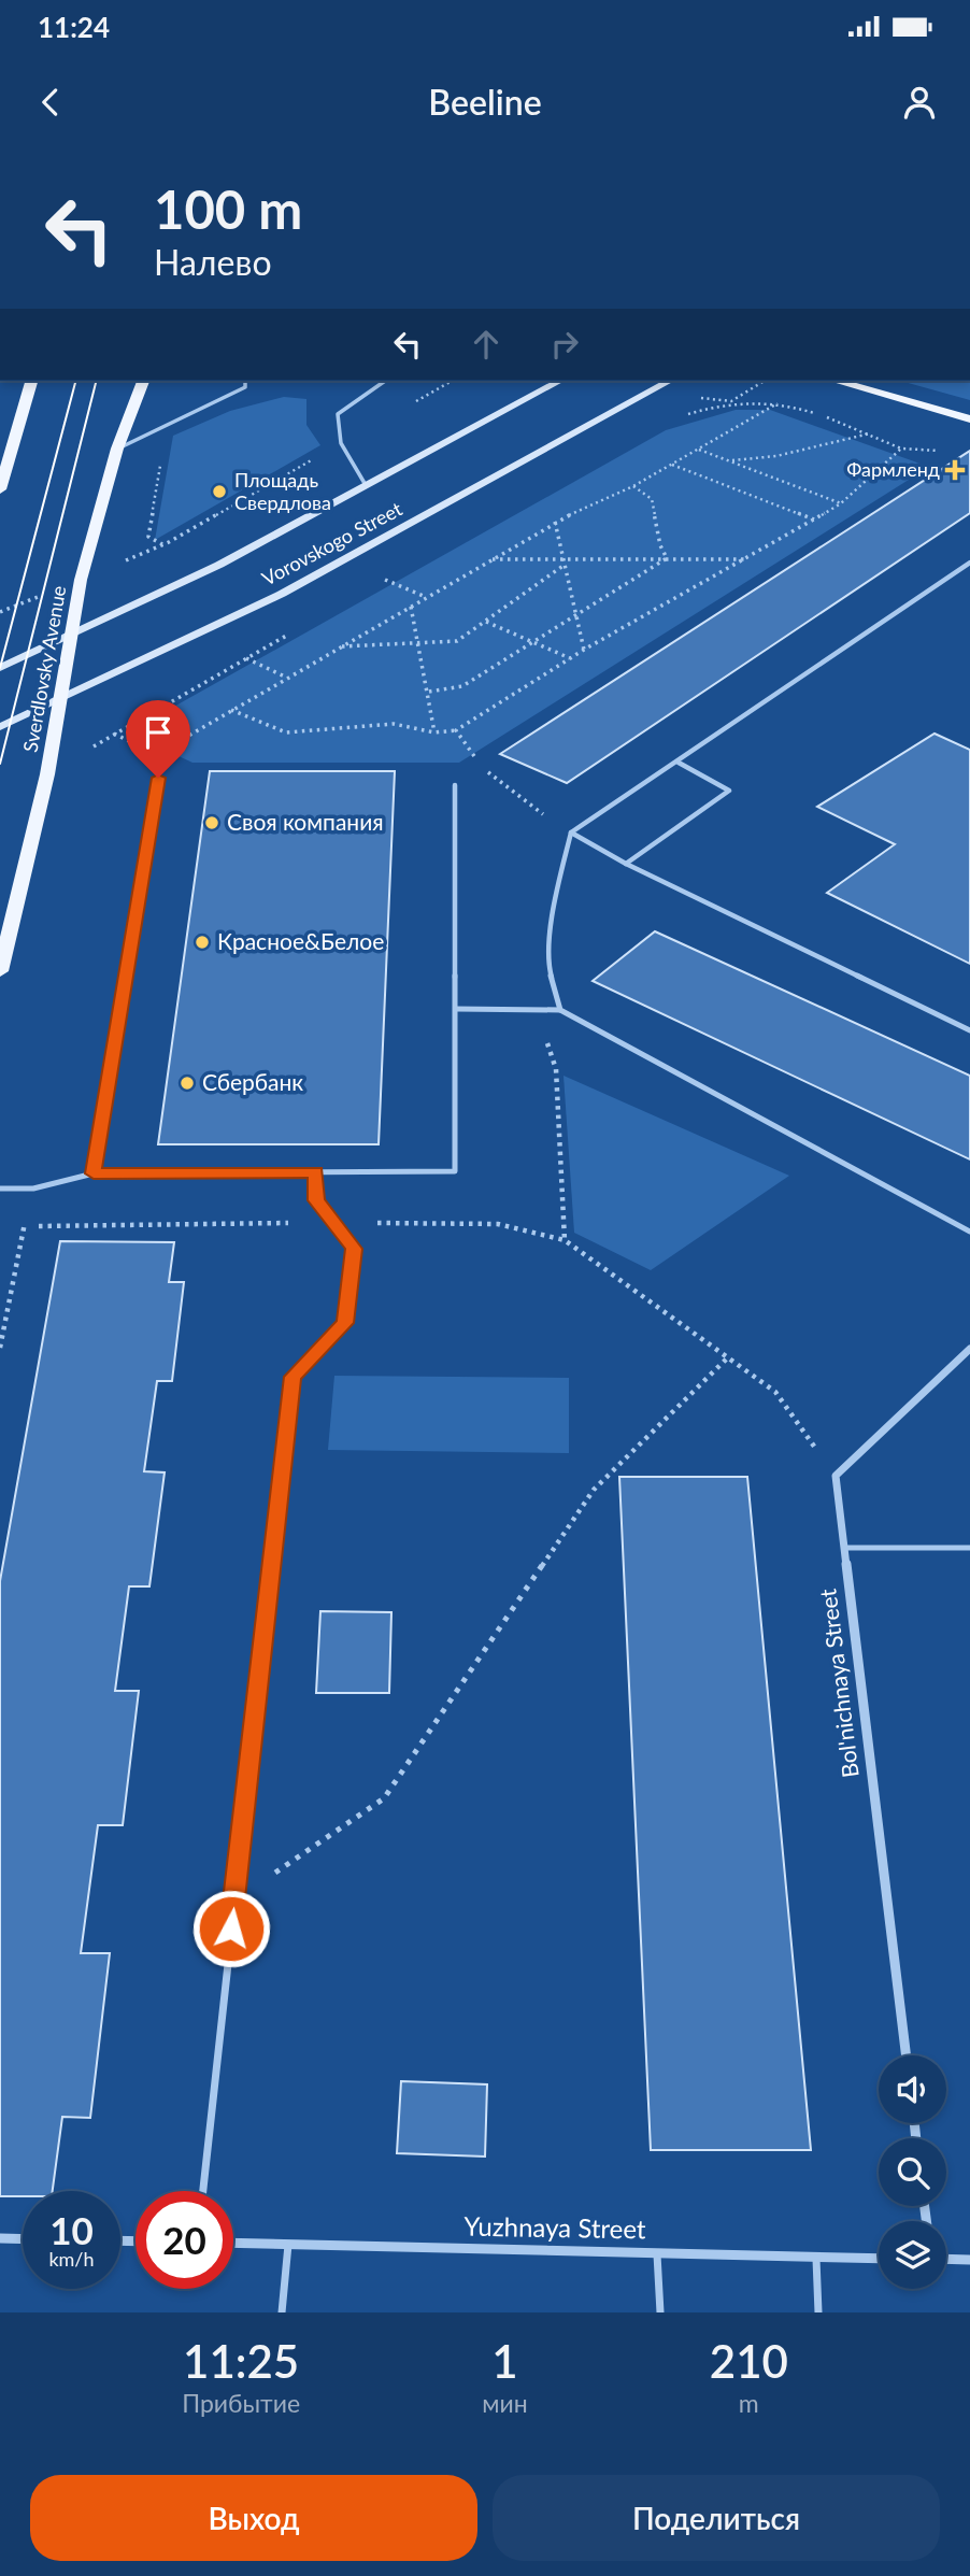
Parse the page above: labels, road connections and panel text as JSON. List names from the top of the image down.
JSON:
{
  "streets": {
    "main road": ["Vorovskogo Street", "Sverdlovsky Avenue"],
    "street": ["Bol'nichnaya Street", "Yuzhnaya Street"]
  },
  "crossings": [
    ["Vorovskogo Street", "Sverdlovsky Avenue"]
  ],
  "places": {
    "health": ["Фармленд"],
    "other": [
      "Площадь Свердлова",
      "Своя компания",
      "Красное&Белое",
      "Сбербанк"
    ]
  },
  "page": {
    "status": "11:24",
    "header": "Beeline",
    "turn": ["100 m", "Налево"],
    "speed": "10 km/h",
    "limit": "20",
    "eta": [
      "11:25",
      "Прибытие",
      "1",
      "мин",
      "210",
      "m"
    ],
    "buttons": ["Выход", "Поделиться"]
  }
}
